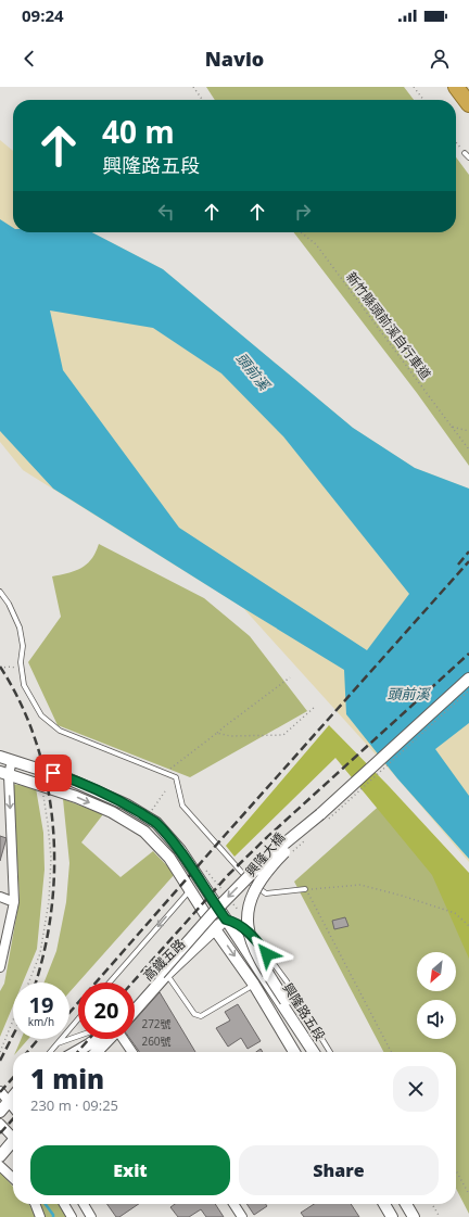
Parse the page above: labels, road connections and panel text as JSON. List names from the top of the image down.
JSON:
{
  "streets": {
    "street": ["興隆大橋", "高鐵五路", "興隆路五段"],
    "path": ["新竹縣頭前溪自行車道"]
  },
  "crossings": [
    ["興隆大橋", "高鐵五路"],
    ["高鐵五路", "興隆路五段"]
  ],
  "water": ["頭前溪"],
  "house_numbers": ["272號", "260號"],
  "north": "bottom left",
  "page": {
    "status": "09:24",
    "header": "Navio",
    "turn": ["40 m", "興隆路五段"],
    "speed": "19 km/h",
    "limit": "20",
    "heading": ["1 min", "230 m · 09:25"],
    "buttons": ["Exit", "Share"]
  }
}
